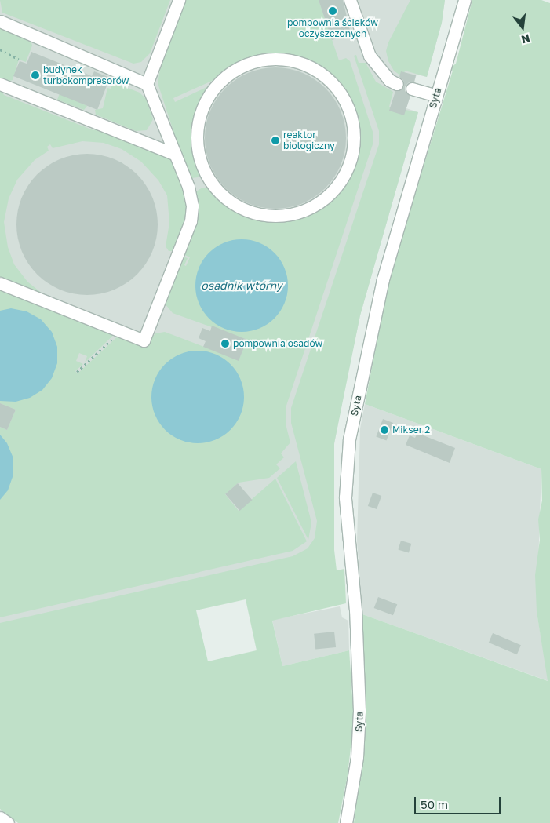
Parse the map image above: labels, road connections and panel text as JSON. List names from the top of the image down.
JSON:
{
  "streets": {
    "street": ["Syta"]
  },
  "water": ["osadnik wtórny"],
  "places": [
    "pompownia ścieków oczyszczonych",
    "budynek turbokompresorów",
    "reaktor biologiczny",
    "pompownia osadów",
    "Mikser 2"
  ],
  "scale_bar": "50 m",
  "north": "bottom"
}
